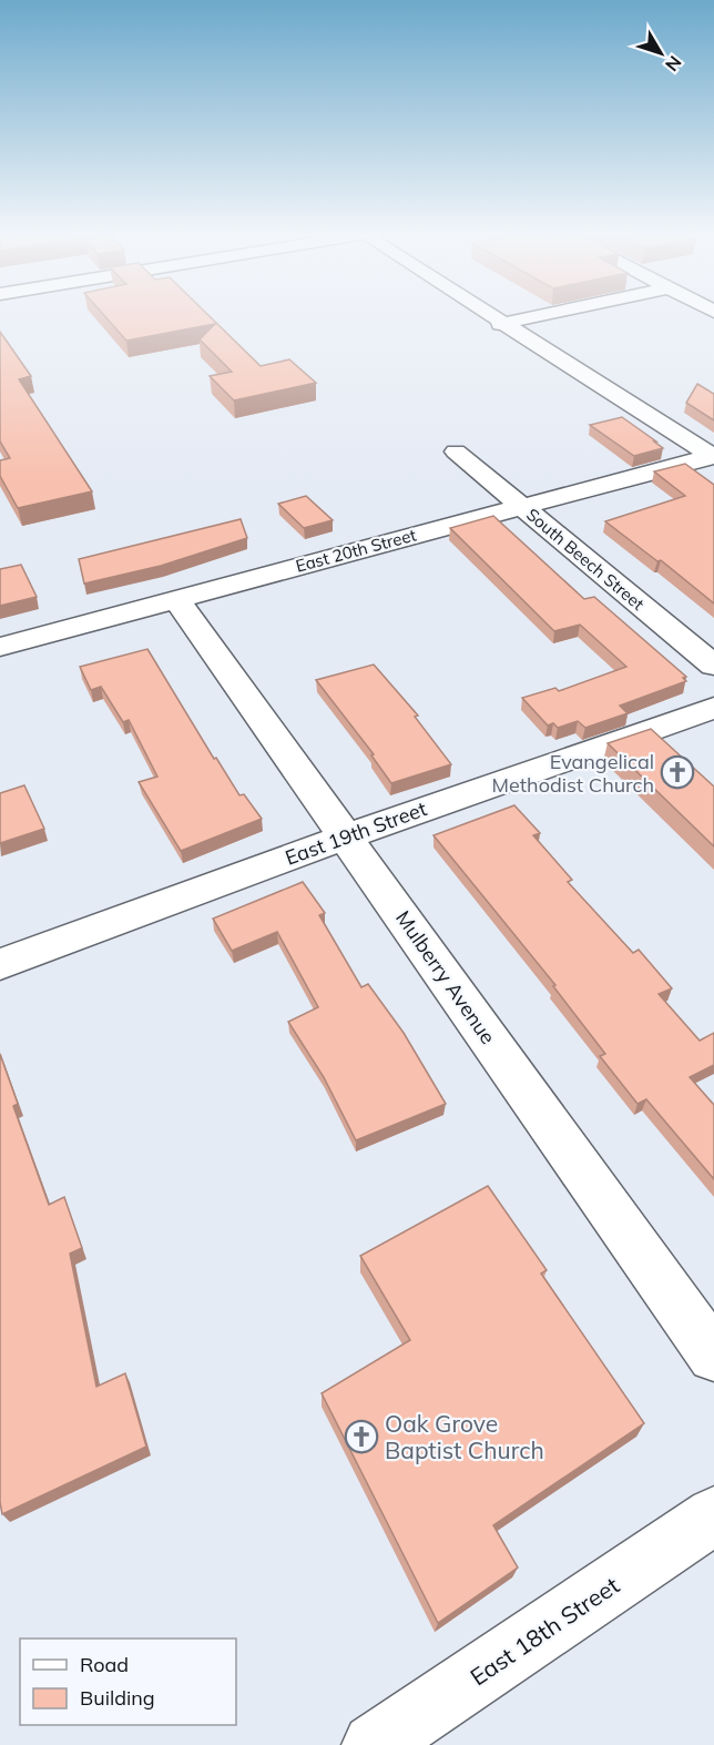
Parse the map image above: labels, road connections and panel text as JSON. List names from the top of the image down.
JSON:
{
  "streets": {
    "street": [
      "East 20th Street",
      "South Beech Street",
      "East 19th Street",
      "Mulberry Avenue",
      "East 18th Street"
    ]
  },
  "crossings": [
    ["East 20th Street", "South Beech Street"],
    ["East 20th Street", "Mulberry Avenue"],
    ["East 19th Street", "Mulberry Avenue"]
  ],
  "places": {
    "church": ["Evangelical Methodist Church", "Oak Grove Baptist Church"]
  },
  "legend": ["Road", "Building"],
  "north": "bottom right"
}
